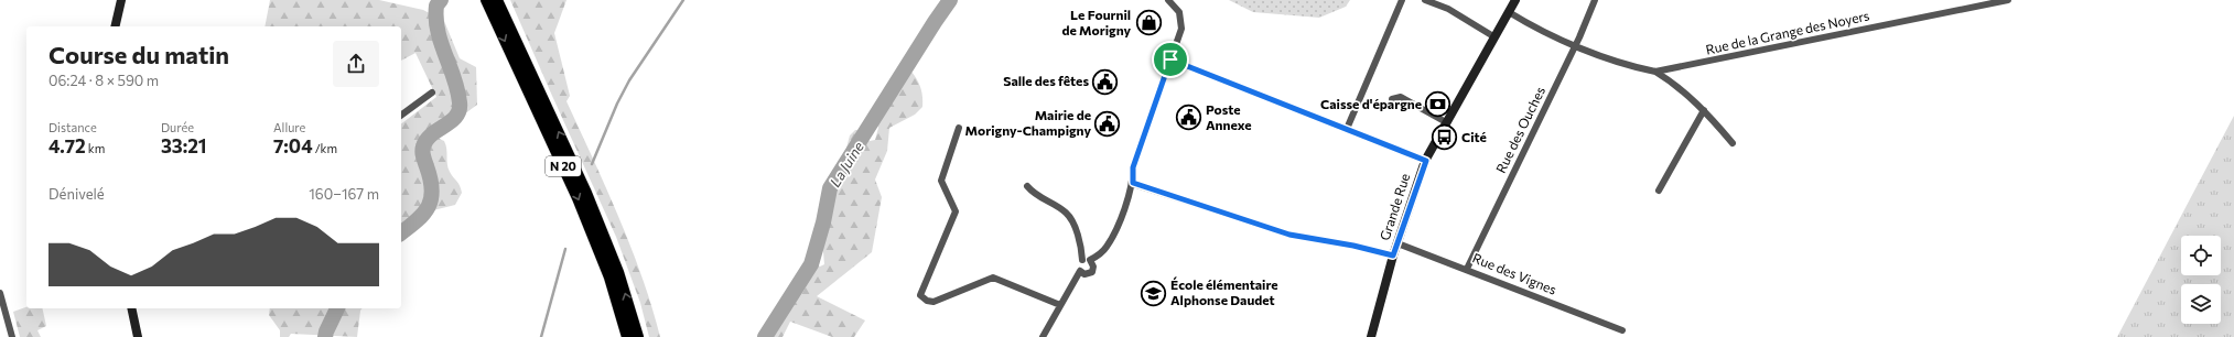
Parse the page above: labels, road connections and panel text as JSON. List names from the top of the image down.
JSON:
{
  "streets": {
    "main road": ["N 20", "Grande Rue"],
    "street": ["Rue de la Grange des Noyers", "Rue des Ouches", "Rue des Vignes"]
  },
  "crossings": [
    ["Rue de la Grange des Noyers", "Rue des Ouches"],
    ["Rue de la Grange des Noyers", "Grande Rue"],
    ["Rue des Ouches", "Rue des Vignes"],
    ["Grande Rue", "Rue des Vignes"]
  ],
  "water": ["La Juine"],
  "places": {
    "shop": ["Le Fournil de Morigny"],
    "public building": ["Salle des fêtes", "Poste Annexe", "Mairie de Morigny-Champigny"],
    "bank": ["Caisse d'épargne"],
    "bus stop": ["Cité"],
    "school or university": ["École élémentaire Alphonse Daudet"]
  },
  "page": {
    "heading": ["Course du matin", "06:24 · 8 × 590 m"],
    "stats": [
      ["Distance", "4.72 km"],
      ["Durée", "33:21"],
      ["Allure", "7:04 /km"]
    ],
    "chart": ["Dénivelé", "160–167 m"]
  }
}
